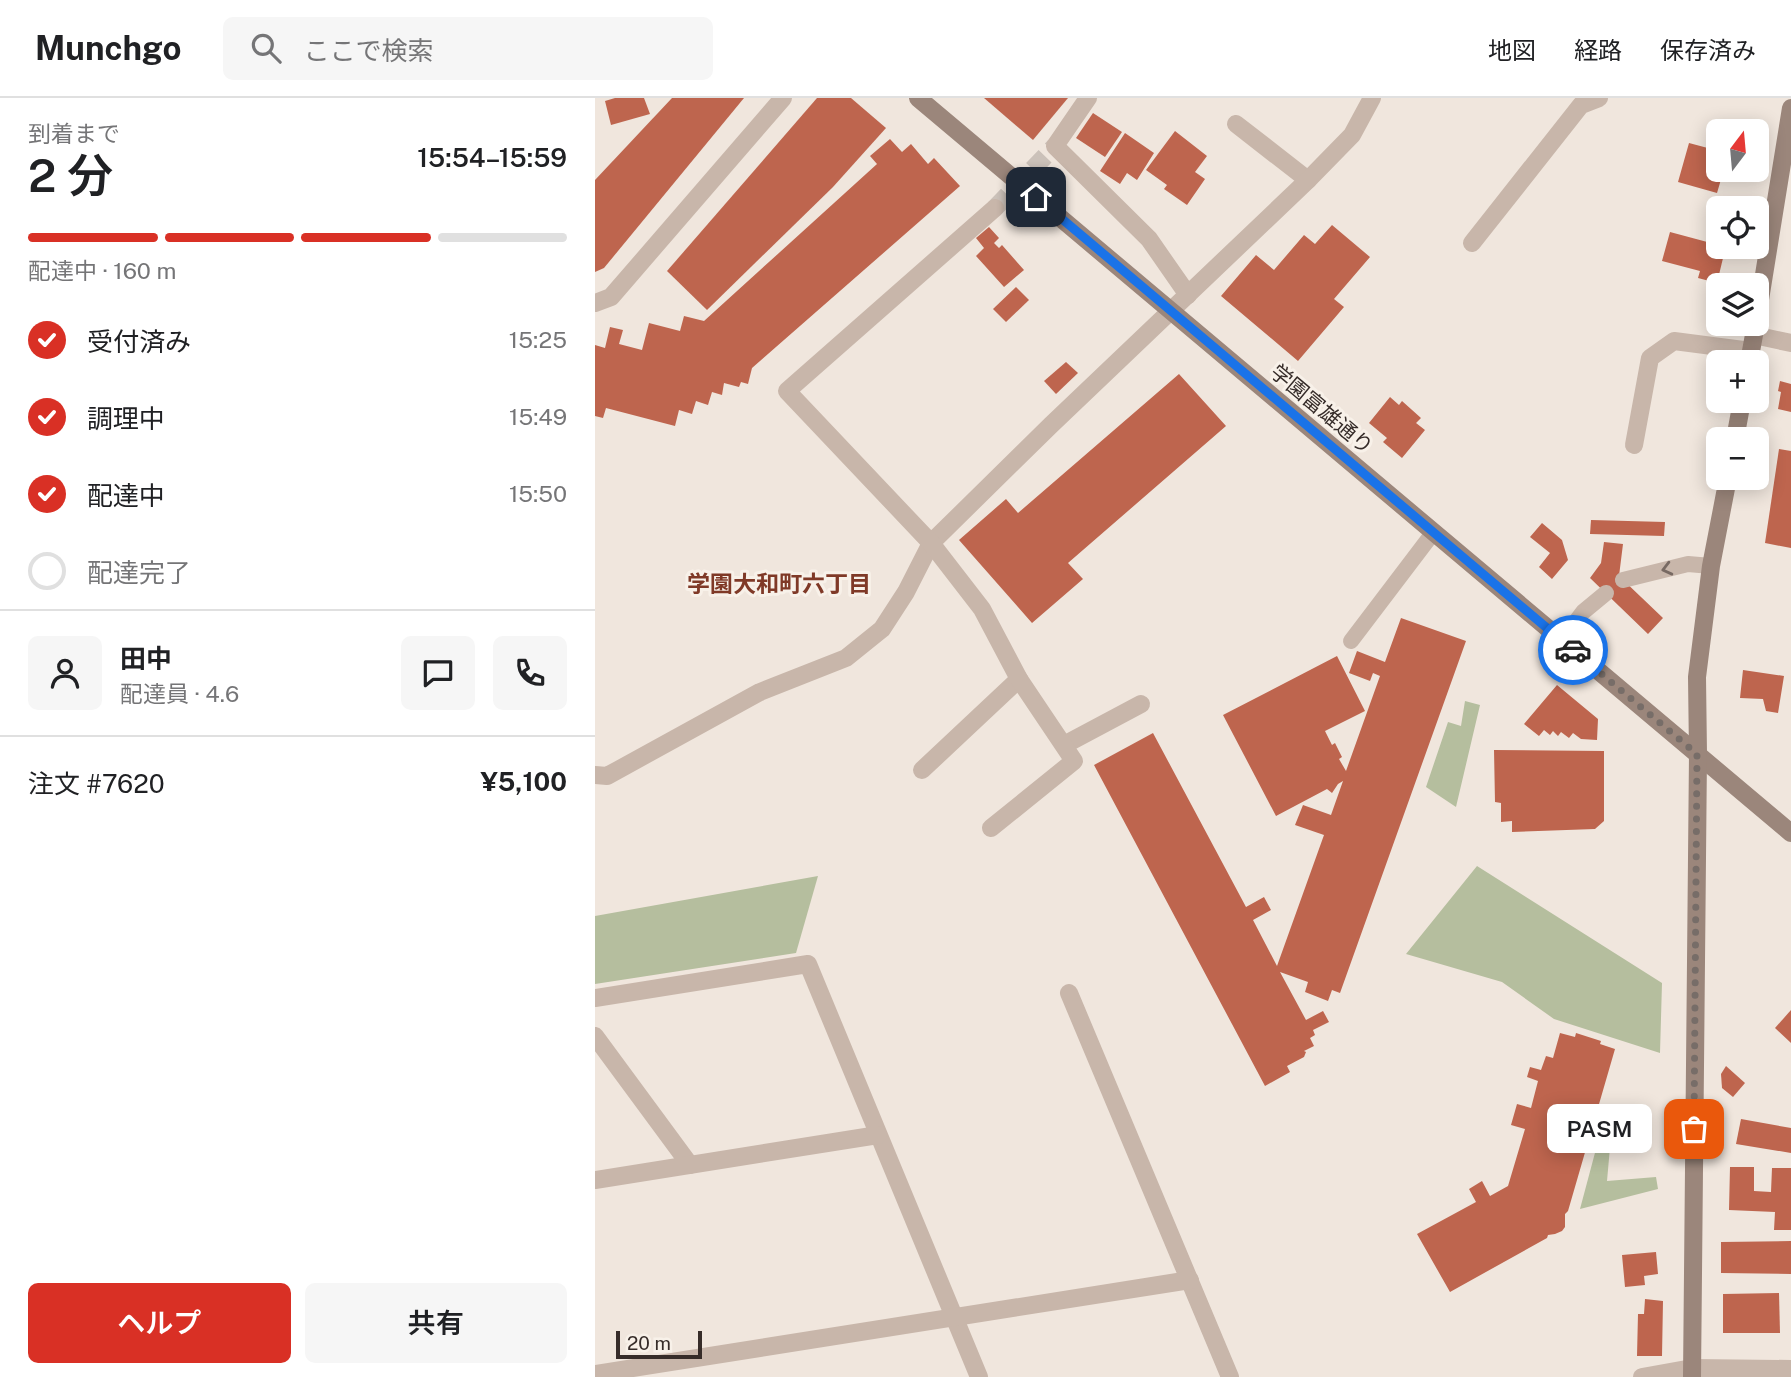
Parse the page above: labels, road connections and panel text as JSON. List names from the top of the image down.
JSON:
{
  "streets": {
    "street": ["学園富雄通り"]
  },
  "districts": ["学園大和町六丁目"],
  "places": ["PASM"],
  "scale_bar": "20 m",
  "north": "top",
  "page": {
    "header": "Munchgo",
    "search": "ここで検索",
    "nav": ["地図", "経路", "保存済み"],
    "heading": ["2 分", "到着まで", "15:54–15:59"],
    "panel": [
      "田中",
      "配達員 · 4.6",
      "注文 #7620",
      "¥5,100"
    ],
    "map_buttons": ["+", "−"],
    "bar": "配達中 · 160 m",
    "list": [
      ["受付済み", "15:25"],
      ["調理中", "15:49"],
      ["配達中", "15:50"],
      "配達完了"
    ],
    "bubble": "PASM",
    "buttons": ["ヘルプ", "共有"],
    "scale": "20 m"
  }
}
